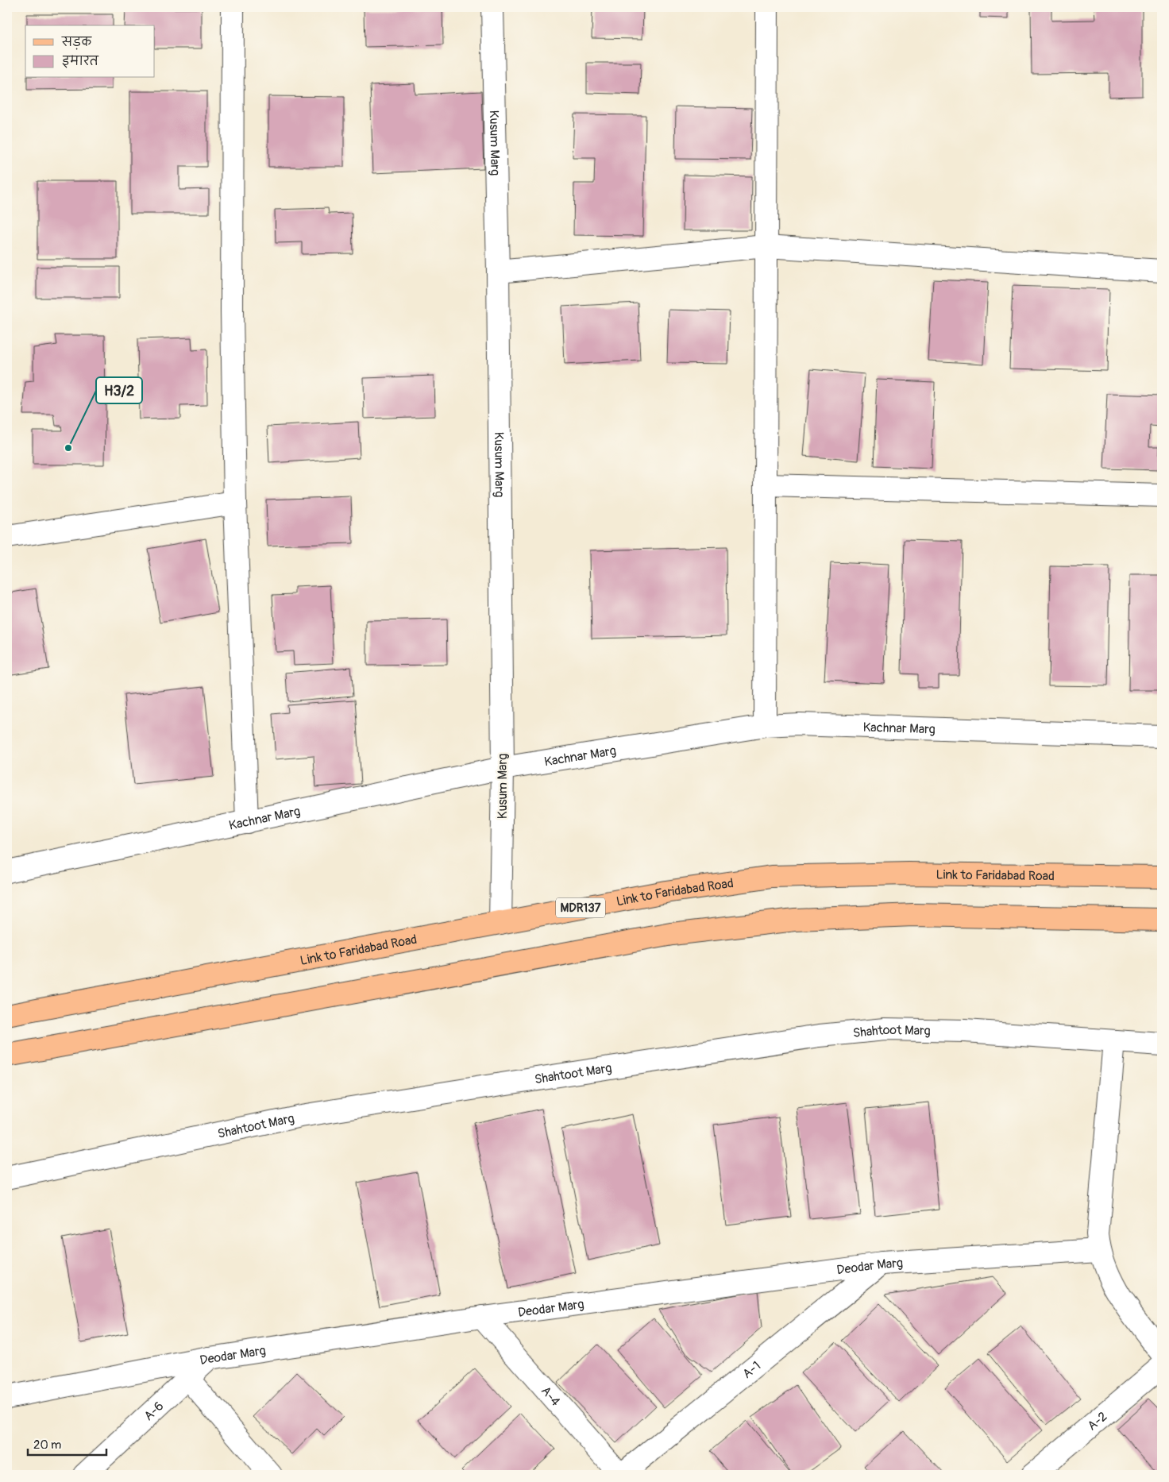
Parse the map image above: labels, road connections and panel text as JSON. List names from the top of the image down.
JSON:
{
  "streets": {
    "main road": ["Link to Faridabad Road", "MDR137"],
    "street": [
      "Kusum Marg",
      "Kachnar Marg",
      "Shahtoot Marg",
      "Deodar Marg",
      "A-1",
      "A-4",
      "A-6",
      "A-2"
    ]
  },
  "crossings": [
    ["Kusum Marg", "Kachnar Marg"],
    ["Kusum Marg", "Link to Faridabad Road"],
    ["Deodar Marg", "A-1"],
    ["Deodar Marg", "A-4"],
    ["Deodar Marg", "A-6"],
    ["A-1", "A-4"]
  ],
  "places": ["H3/2"],
  "legend": ["सड़क", "इमारत"],
  "scale_bar": "20 m"
}
